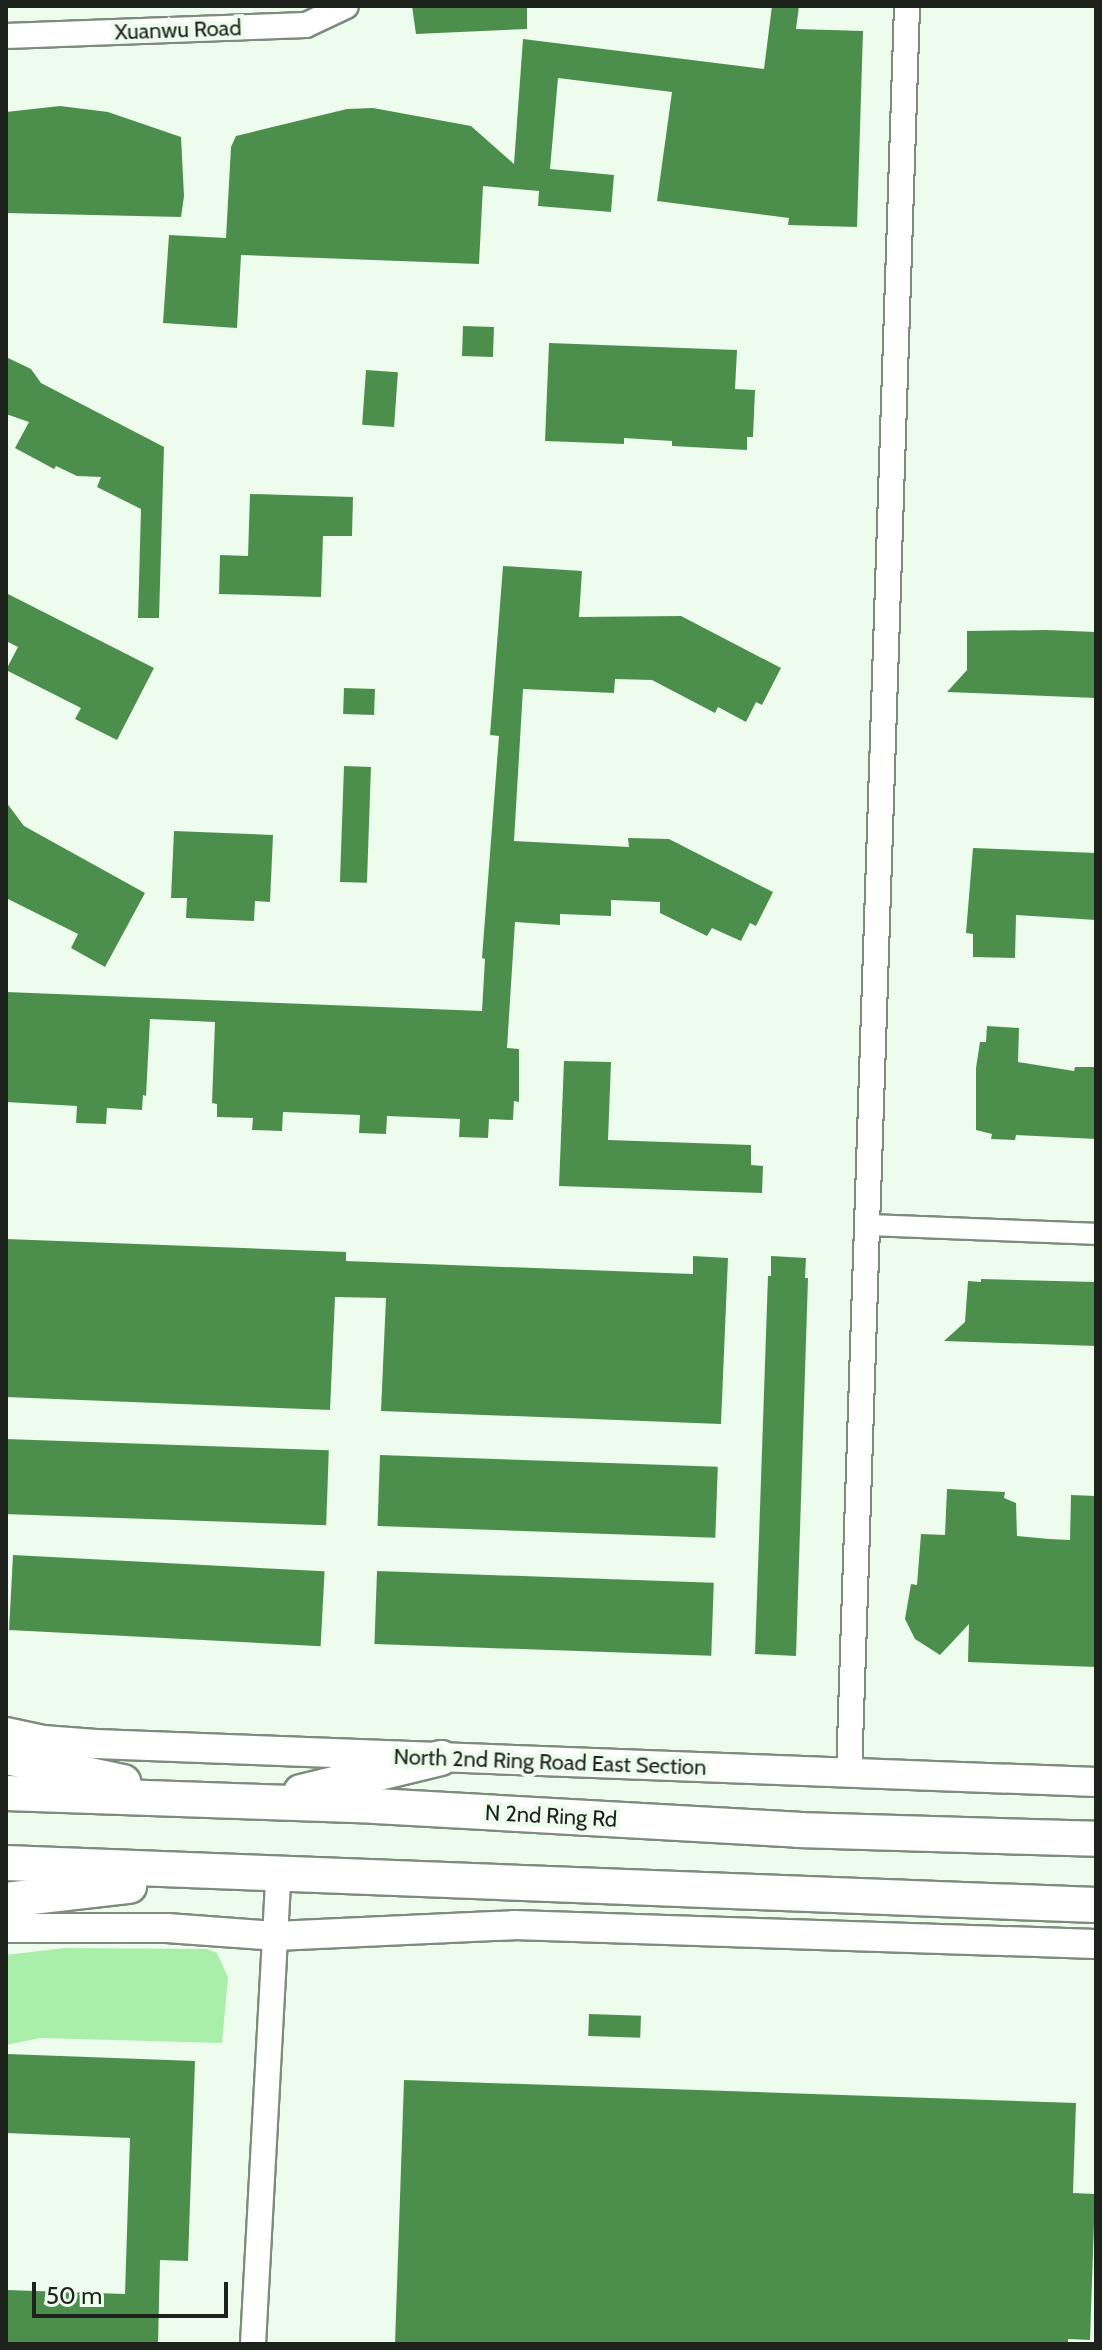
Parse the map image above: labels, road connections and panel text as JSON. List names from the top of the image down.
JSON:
{
  "streets": {
    "highway": ["N 2nd Ring Rd"],
    "main road": ["North 2nd Ring Road East Section"],
    "street": ["Xuanwu Road"]
  },
  "scale_bar": "50 m"
}
